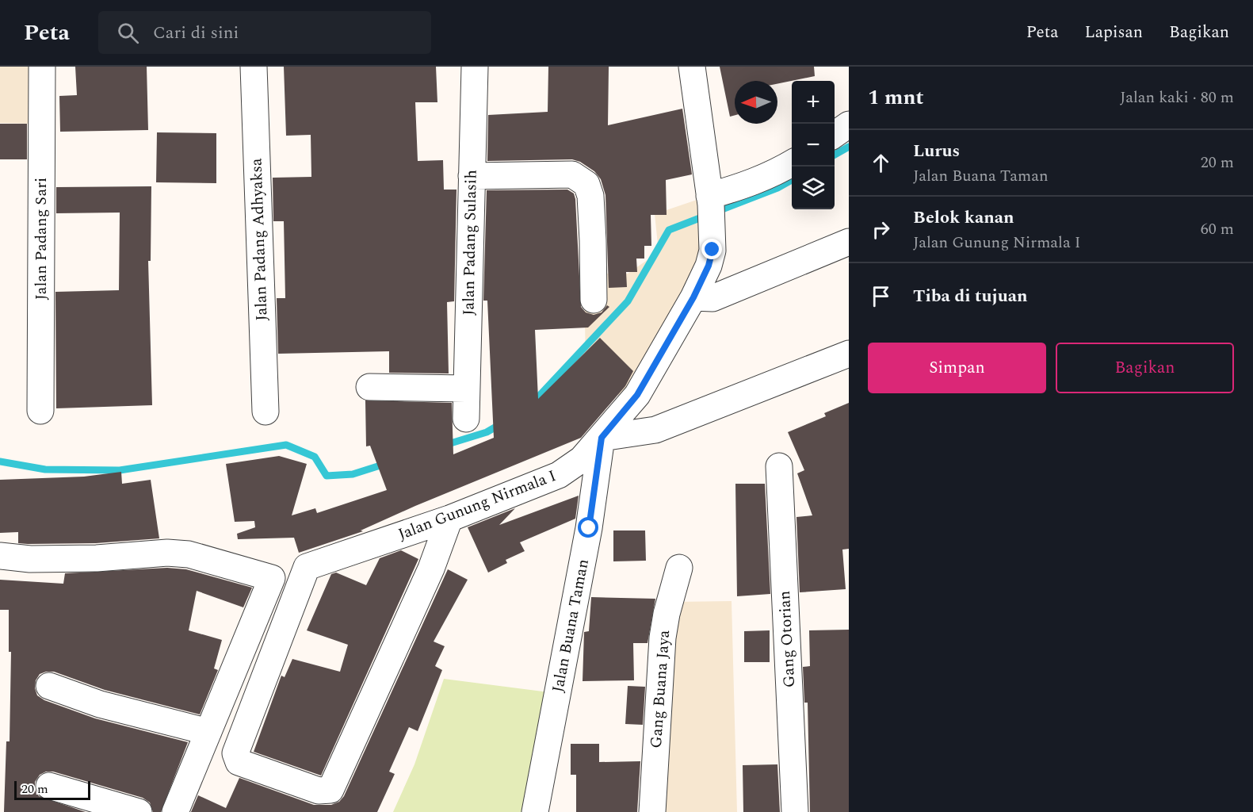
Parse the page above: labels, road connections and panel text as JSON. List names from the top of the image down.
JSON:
{
  "streets": {
    "street": [
      "Jalan Padang Sari",
      "Jalan Padang Adhyaksa",
      "Jalan Padang Sulasih",
      "Jalan Gunung Nirmala I",
      "Jalan Buana Taman",
      "Gang Otorian",
      "Gang Buana Jaya"
    ]
  },
  "crossings": [
    ["Jalan Gunung Nirmala I", "Jalan Buana Taman"]
  ],
  "scale_bar": "20 m",
  "north": "left",
  "page": {
    "header": "Peta",
    "search": "Cari di sini",
    "nav": ["Peta", "Lapisan", "Bagikan"],
    "heading": ["1 mnt", "Jalan kaki · 80 m"],
    "map_buttons": ["+", "−"],
    "list": [
      ["Lurus", "Jalan Buana Taman", "20 m"],
      ["Belok kanan", "Jalan Gunung Nirmala I", "60 m"],
      "Tiba di tujuan"
    ],
    "buttons": ["Simpan", "Bagikan"],
    "scale": "20 m"
  }
}
